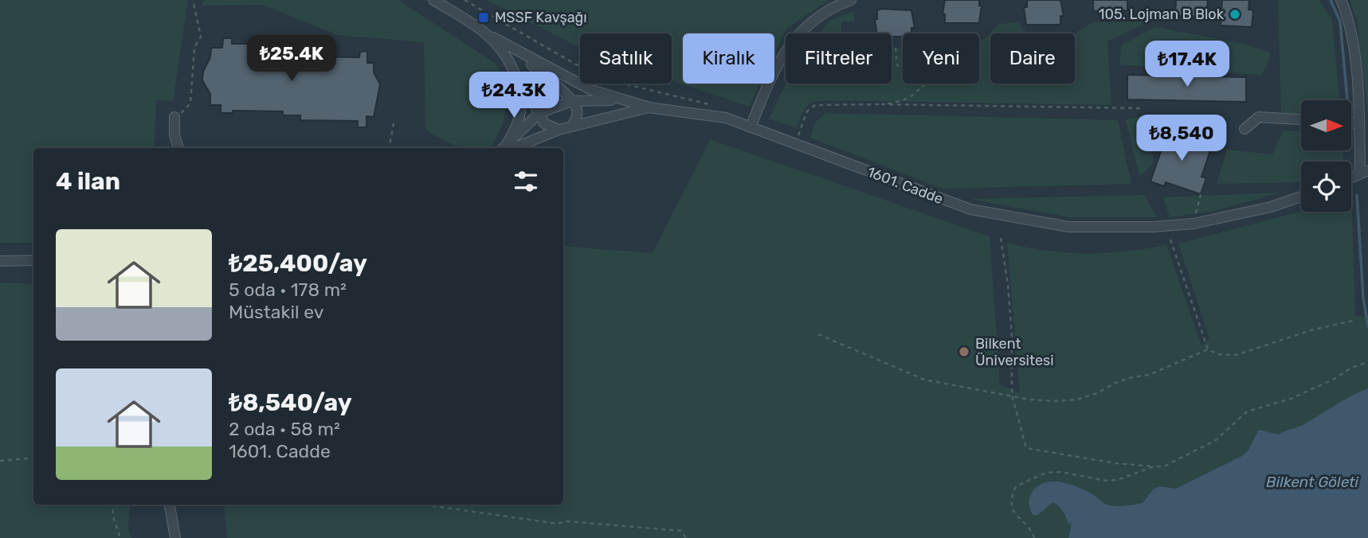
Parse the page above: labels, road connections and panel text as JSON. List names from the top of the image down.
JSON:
{
  "streets": {
    "street": ["1601. Cadde"]
  },
  "water": ["Bilkent Göleti"],
  "places": {
    "other": ["105. Lojman B Blok", "Bilkent Üniversitesi"],
    "transit": ["MSSF Kavşağı"]
  },
  "north": "right",
  "page": {
    "chip": [
      "Satılık",
      "Kiralık",
      "Filtreler",
      "Yeni",
      "Daire"
    ],
    "price": [
      "₺25.4K",
      "₺17.4K",
      "₺24.3K",
      "₺8,540"
    ],
    "heading": "4 ilan",
    "list": [
      {
        "name": "₺25,400/ay",
        "note": "5 oda · 178 m² · Müstakil ev"
      },
      {
        "name": "₺8,540/ay",
        "note": "2 oda · 58 m² · 1601. Cadde"
      }
    ]
  }
}
